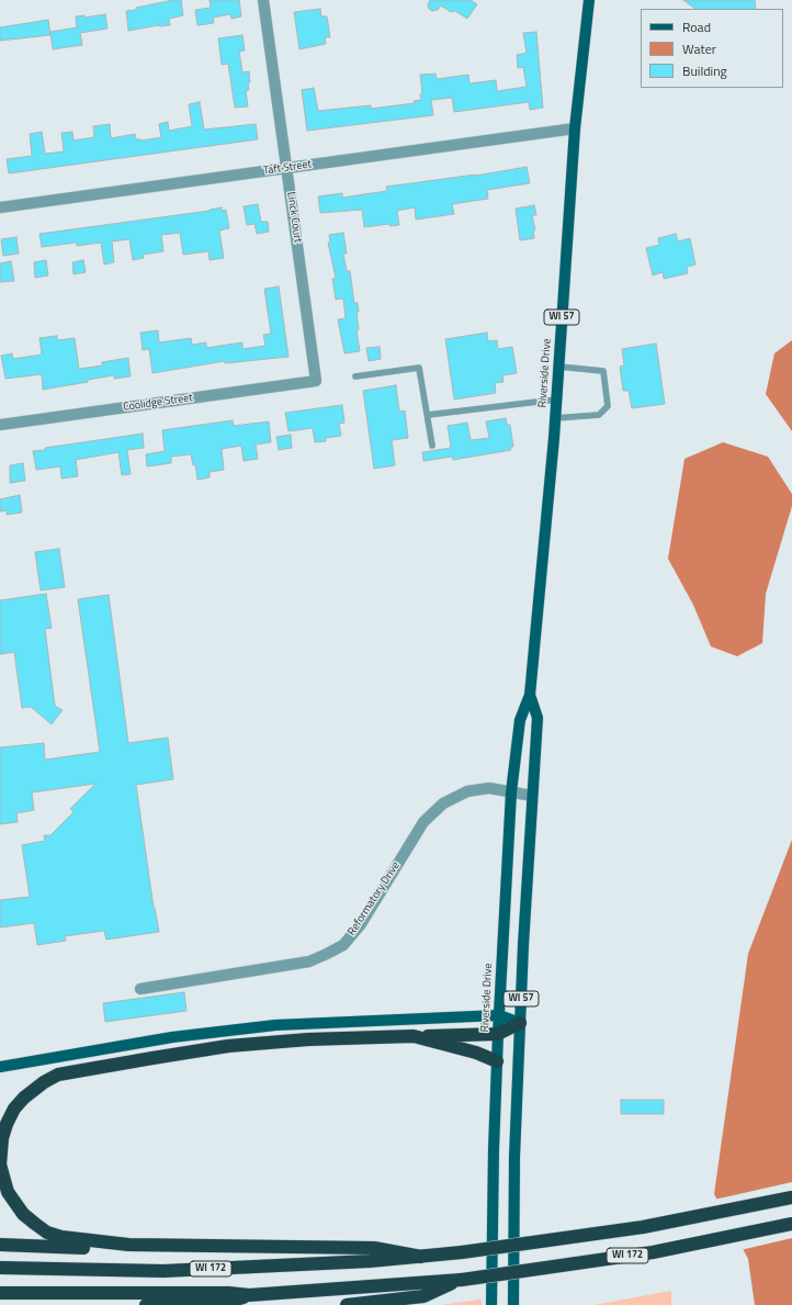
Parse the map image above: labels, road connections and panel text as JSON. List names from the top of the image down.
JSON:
{
  "streets": {
    "highway": ["WI 172"],
    "main road": ["WI 57", "Riverside Drive"],
    "street": [
      "Taft Street",
      "Linck Court",
      "Coolidge Street",
      "Reformatory Drive"
    ]
  },
  "crossings": [
    ["Taft Street", "Linck Court"],
    ["Taft Street", "Riverside Drive"],
    ["Linck Court", "Coolidge Street"],
    ["Riverside Drive", "Reformatory Drive"]
  ],
  "legend": ["Road", "Water", "Building"]
}
